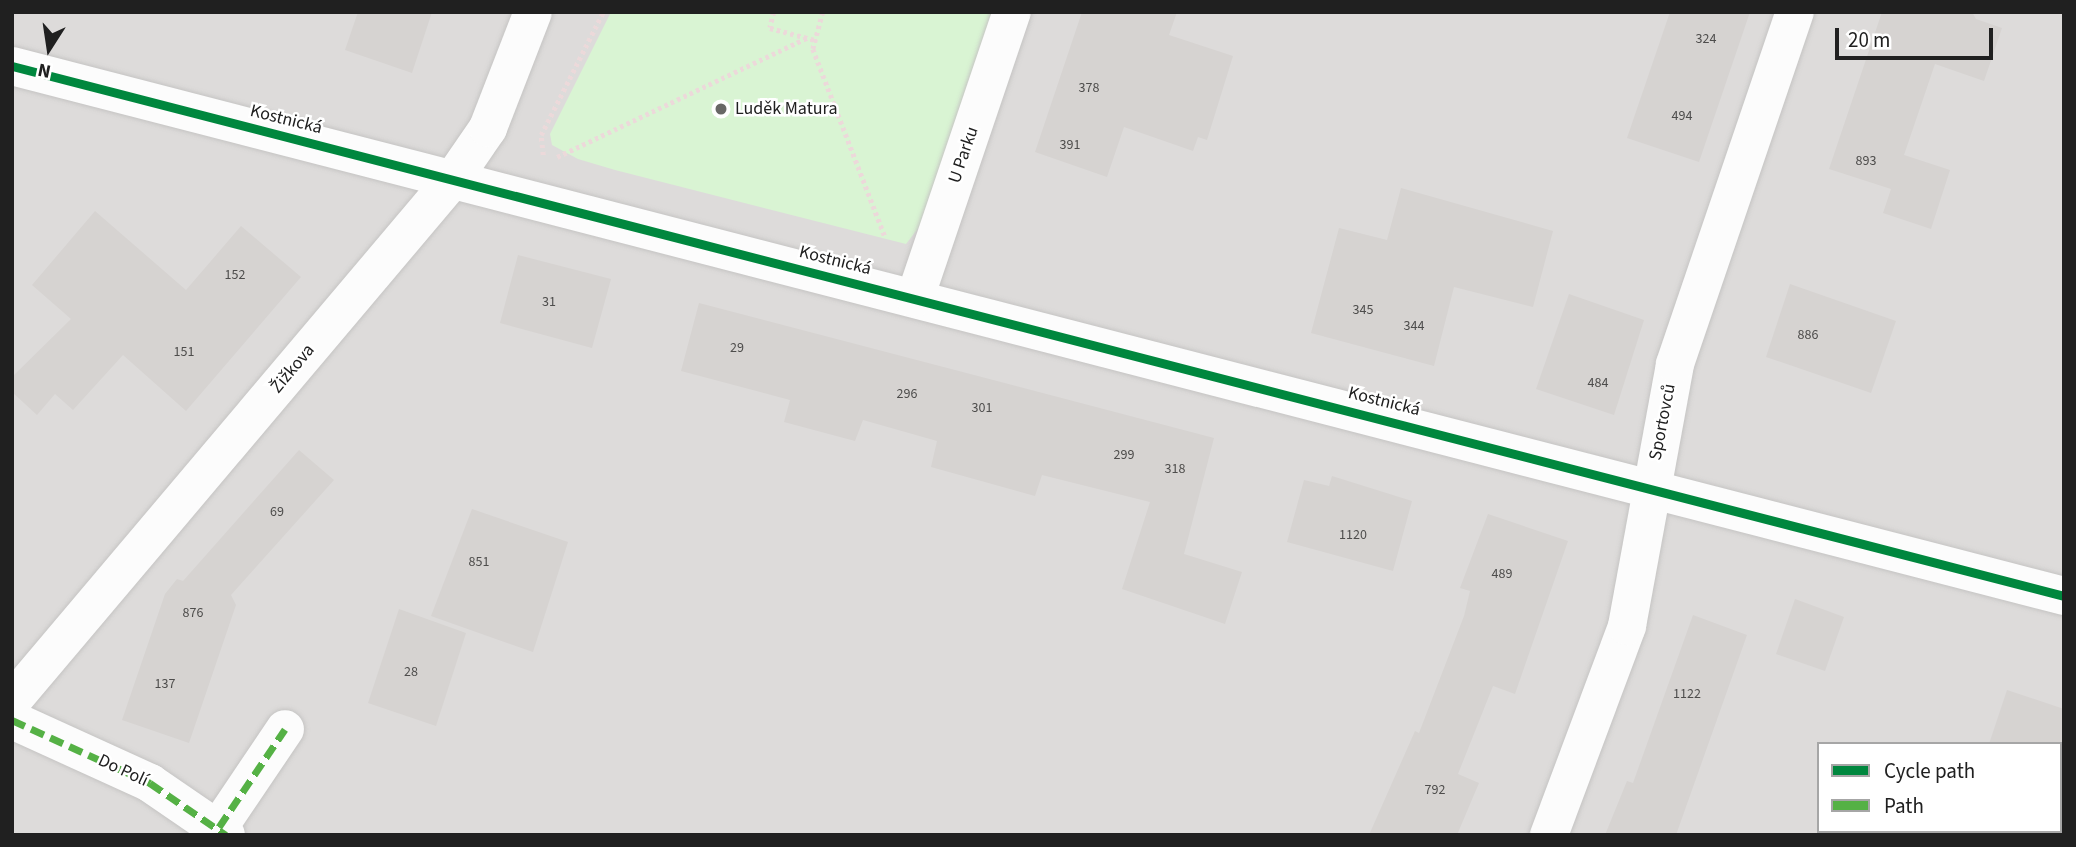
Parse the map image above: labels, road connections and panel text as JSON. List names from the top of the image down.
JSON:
{
  "streets": {
    "street": [
      "Kostnická",
      "U Parku",
      "Žižkova",
      "Sportovců",
      "Do Polí"
    ]
  },
  "crossings": [
    ["Kostnická", "U Parku"],
    ["Kostnická", "Žižkova"],
    ["Kostnická", "Sportovců"]
  ],
  "places": ["Luděk Matura"],
  "house_numbers": [
    "324",
    "378",
    "494",
    "391",
    "893",
    "152",
    "31",
    "345",
    "344",
    "886",
    "29",
    "151",
    "484",
    "296",
    "301",
    "299",
    "318",
    "69",
    "1120",
    "851",
    "489",
    "876",
    "28",
    "137",
    "1122",
    "792"
  ],
  "legend": ["Cycle path", "Path"],
  "scale_bar": "20 m",
  "north": "bottom"
}
